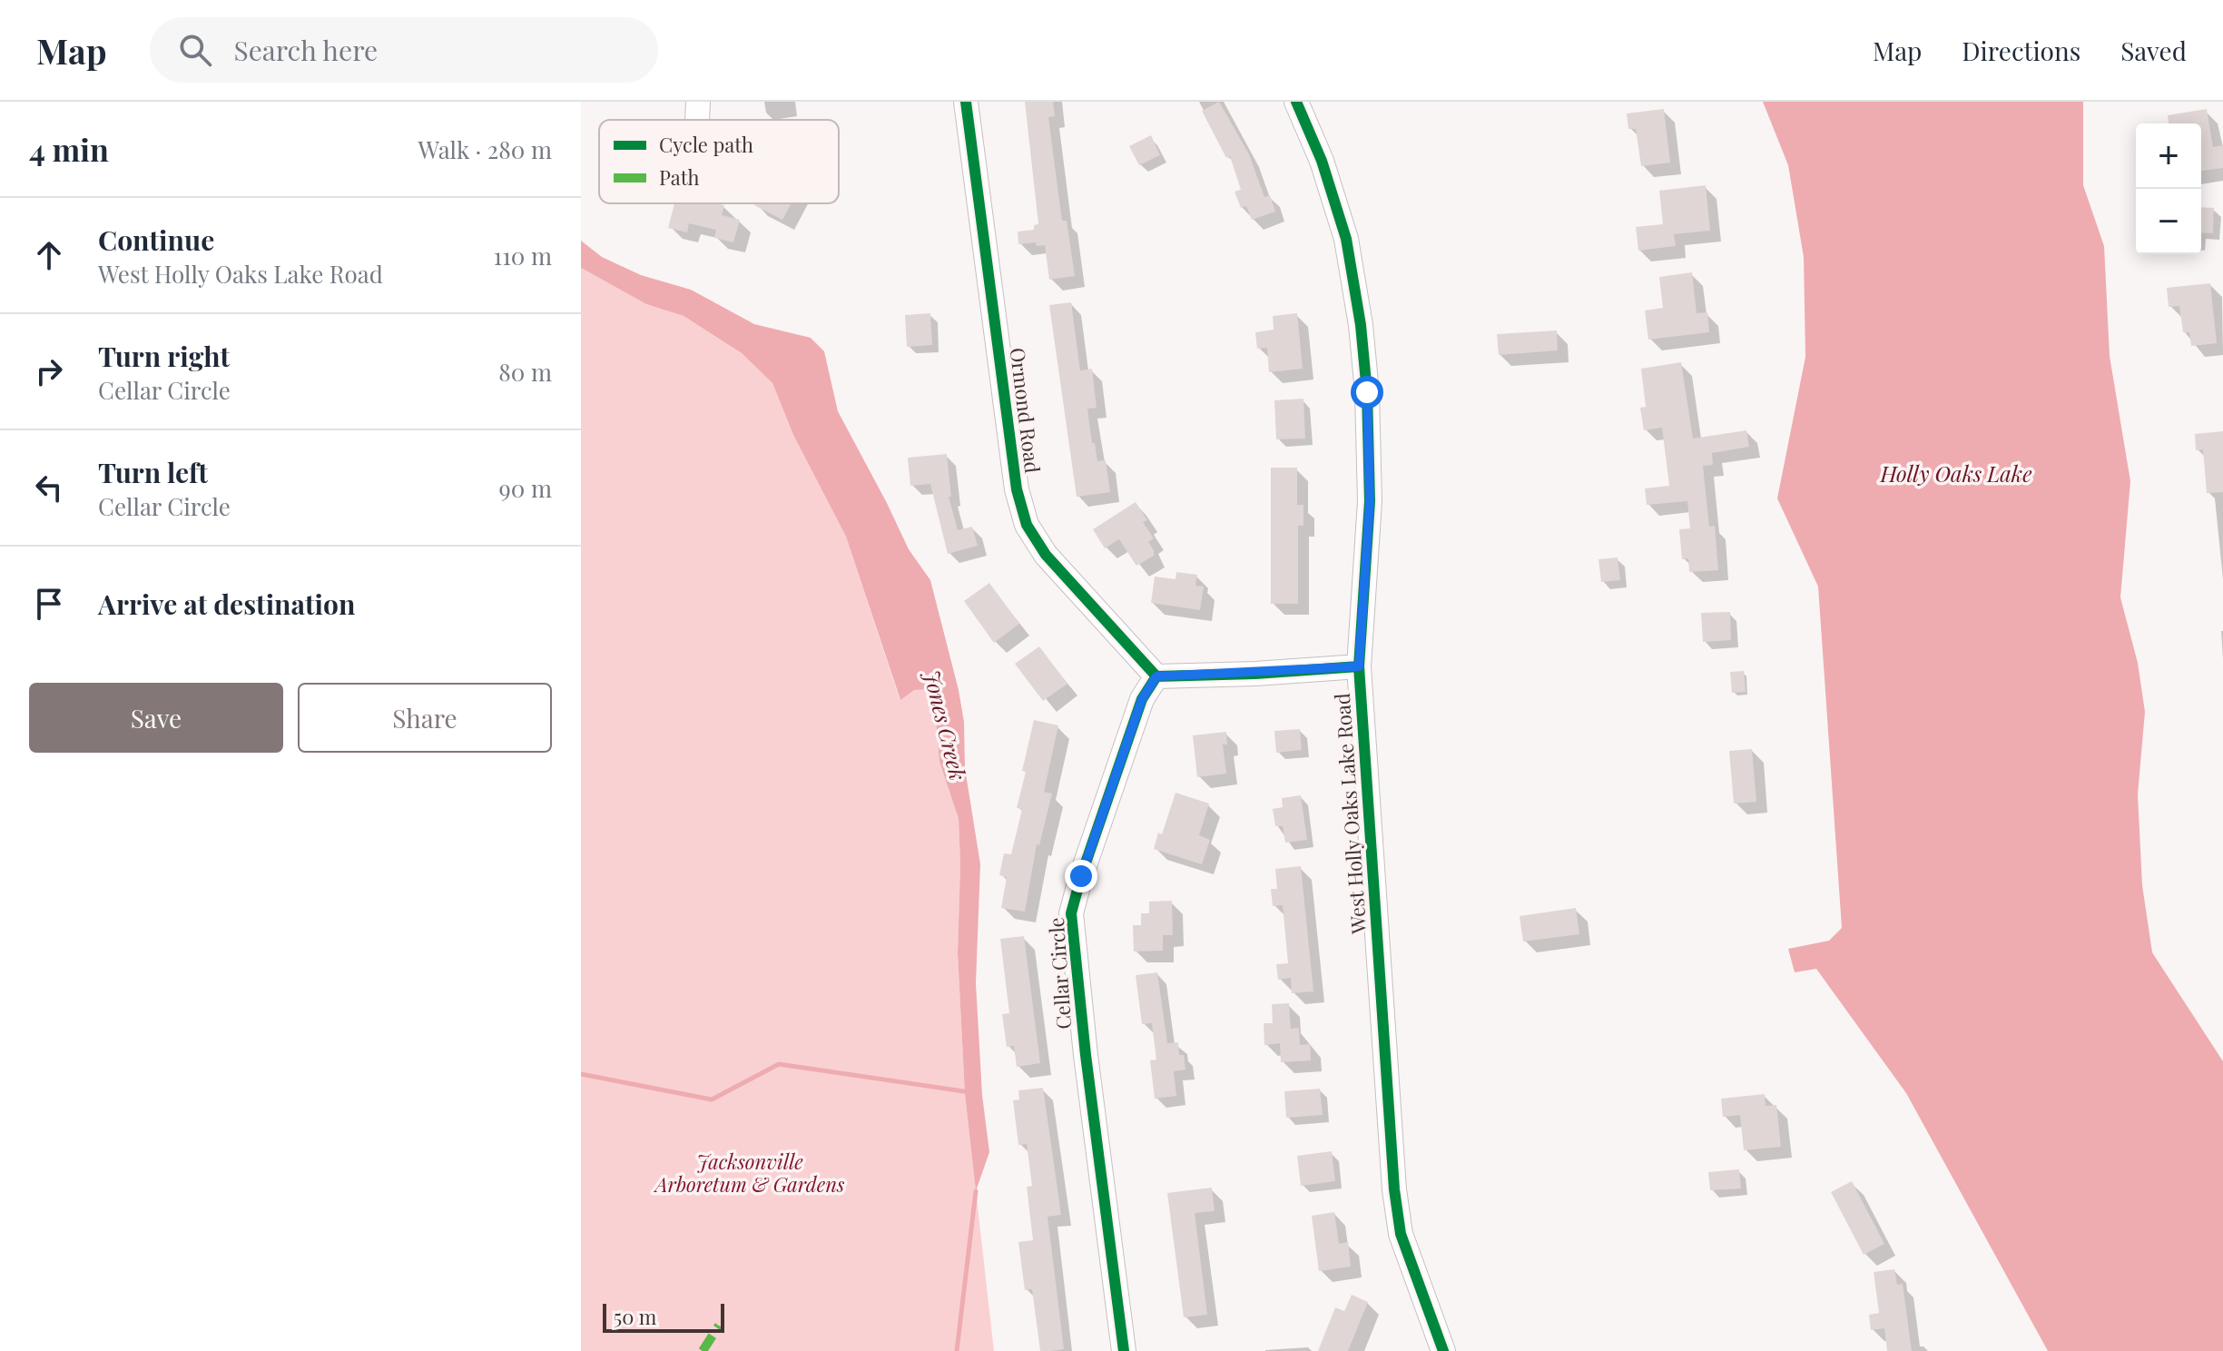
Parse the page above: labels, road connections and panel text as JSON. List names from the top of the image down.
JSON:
{
  "streets": {
    "street": ["Ormond Road", "West Holly Oaks Lake Road", "Cellar Circle"]
  },
  "crossings": [
    ["Ormond Road", "Cellar Circle"]
  ],
  "water": ["Holly Oaks Lake", "Jones Creek"],
  "parks": ["Jacksonville Arboretum & Gardens"],
  "legend": ["Cycle path", "Path"],
  "scale_bar": "50 m",
  "page": {
    "header": "Map",
    "search": "Search here",
    "nav": ["Map", "Directions", "Saved"],
    "heading": ["4 min", "Walk · 280 m"],
    "map_buttons": ["+", "−"],
    "list": [
      ["Continue", "West Holly Oaks Lake Road", "110 m"],
      ["Turn right", "Cellar Circle", "80 m"],
      ["Turn left", "Cellar Circle", "90 m"],
      "Arrive at destination"
    ],
    "buttons": ["Save", "Share"],
    "scale": "50 m"
  }
}
